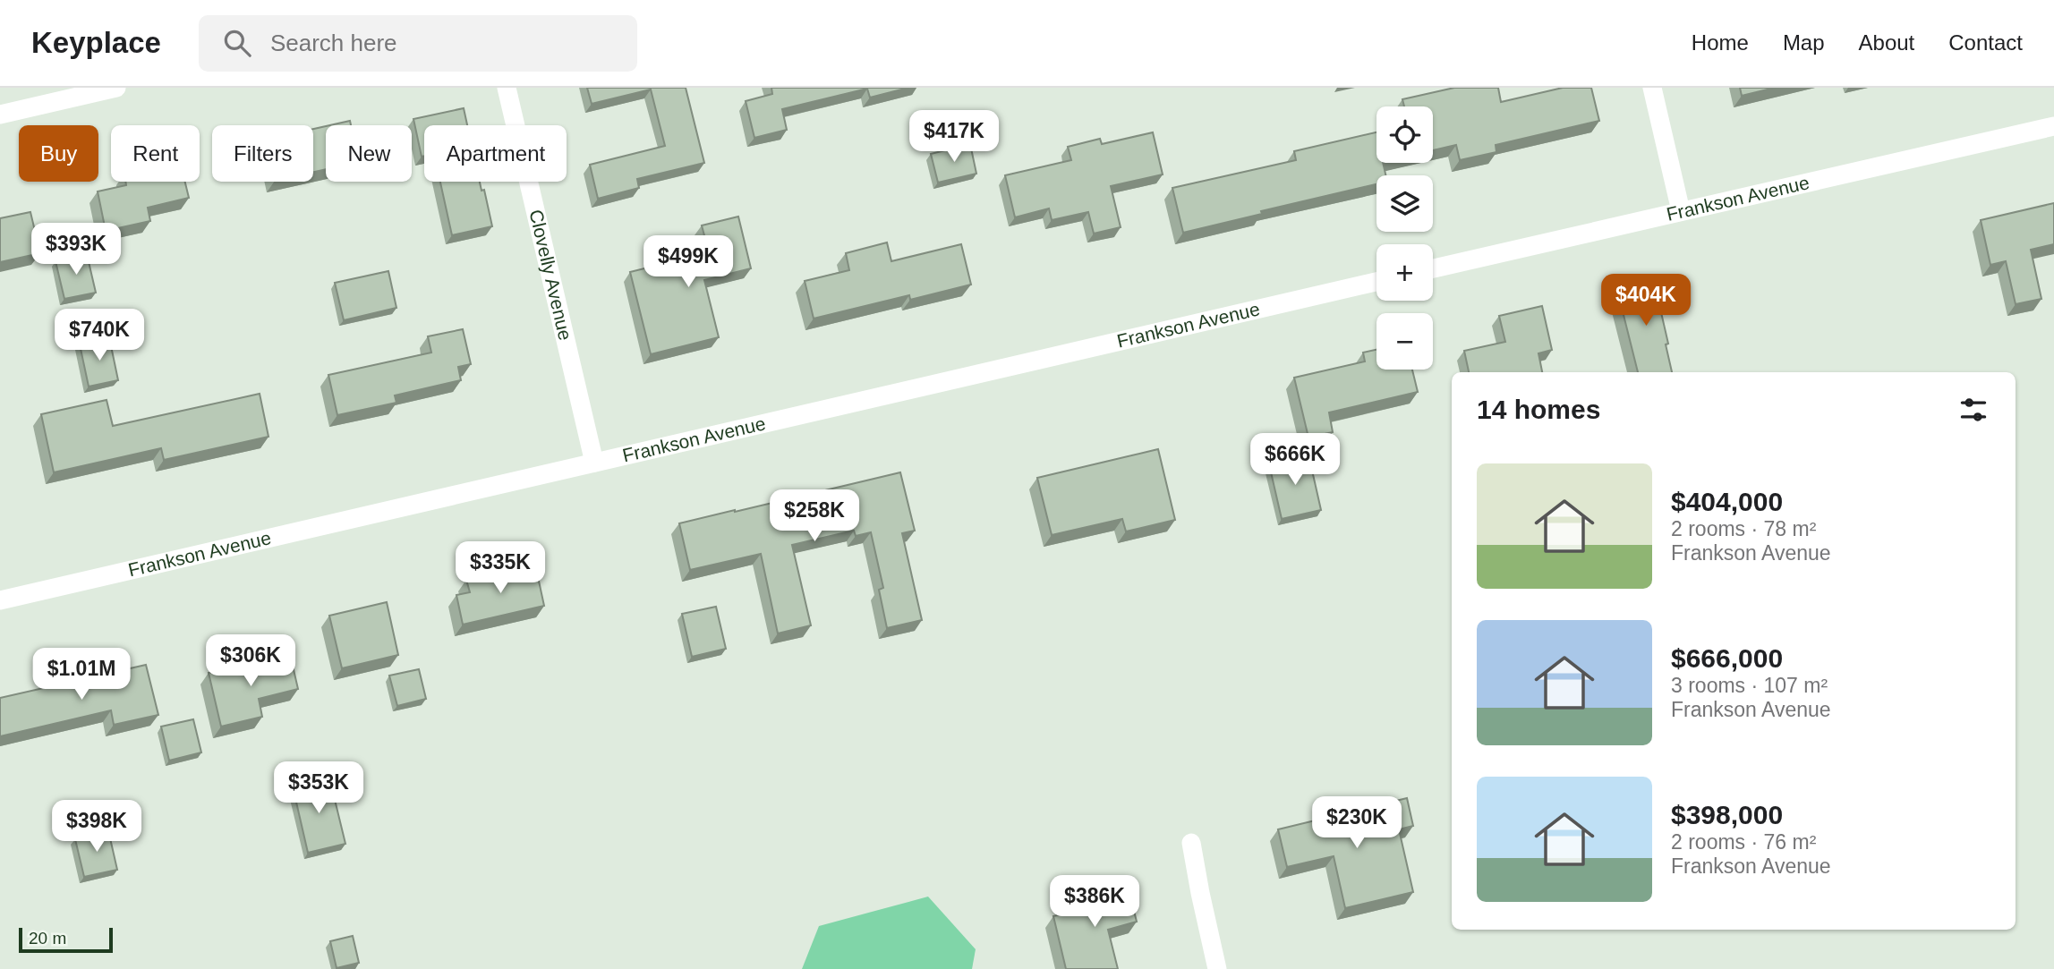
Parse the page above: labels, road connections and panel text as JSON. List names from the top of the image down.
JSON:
{
  "streets": {
    "street": ["Frankson Avenue", "Clovelly Avenue"]
  },
  "crossings": [
    ["Frankson Avenue", "Clovelly Avenue"]
  ],
  "scale_bar": "20 m",
  "page": {
    "header": "Keyplace",
    "search": "Search here",
    "nav": [
      "Home",
      "Map",
      "About",
      "Contact"
    ],
    "map_buttons": ["+", "−"],
    "price": [
      "$417K",
      "$393K",
      "$499K",
      "$404K",
      "$740K",
      "$666K",
      "$258K",
      "$335K",
      "$306K",
      "$1.01M",
      "$353K",
      "$230K",
      "$398K",
      "$386K"
    ],
    "chip": [
      "Buy",
      "Rent",
      "Filters",
      "New",
      "Apartment"
    ],
    "heading": "14 homes",
    "list": [
      {
        "name": "$404,000",
        "note": "2 rooms · 78 m² · Frankson Avenue"
      },
      {
        "name": "$666,000",
        "note": "3 rooms · 107 m² · Frankson Avenue"
      },
      {
        "name": "$398,000",
        "note": "2 rooms · 76 m² · Frankson Avenue"
      }
    ],
    "scale": "20 m"
  }
}
